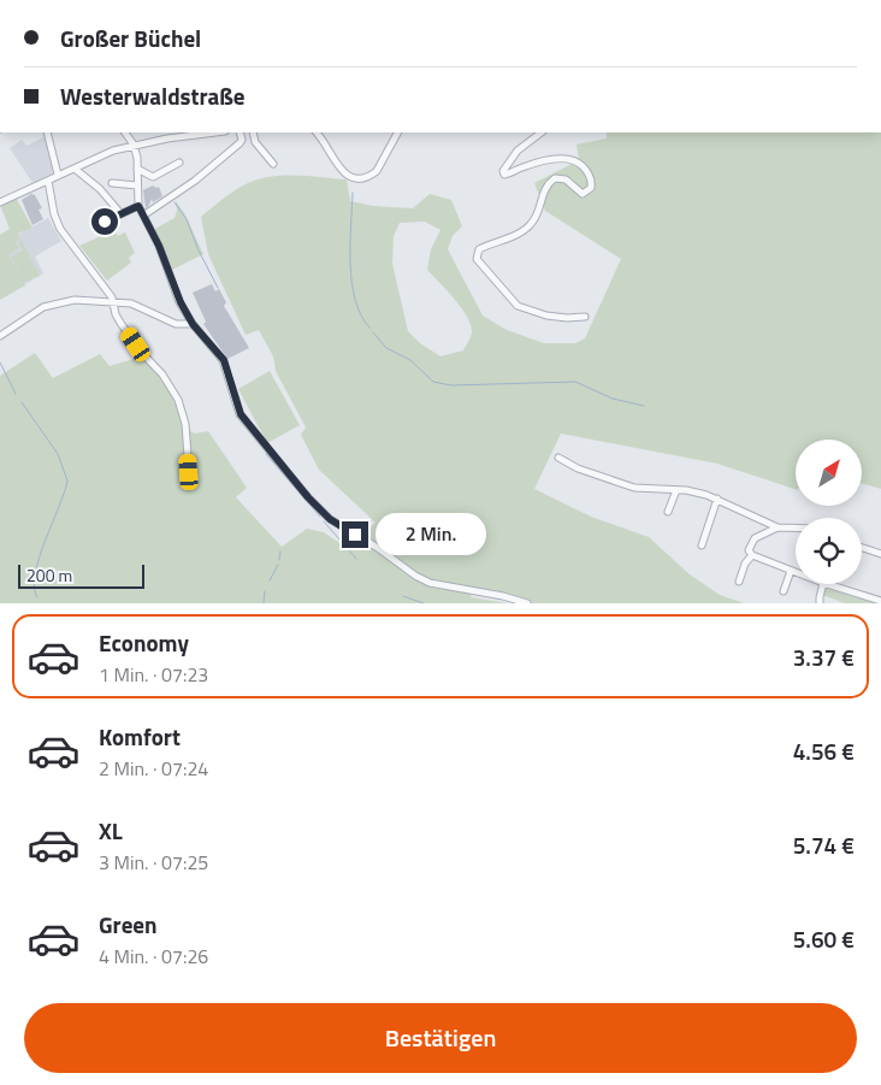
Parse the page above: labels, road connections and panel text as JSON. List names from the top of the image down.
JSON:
{
  "scale_bar": "200 m",
  "north": "top right",
  "page": {
    "banner": ["Großer Büchel", "Westerwaldstraße"],
    "bubble": "2 Min.",
    "scale": "200 m",
    "list": [
      {
        "name": "Economy",
        "note": "1 Min. · 07:23",
        "value": "3.37 €"
      },
      {
        "name": "Komfort",
        "note": "2 Min. · 07:24",
        "value": "4.56 €"
      },
      {
        "name": "XL",
        "note": "3 Min. · 07:25",
        "value": "5.74 €"
      },
      {
        "name": "Green",
        "note": "4 Min. · 07:26",
        "value": "5.60 €"
      }
    ],
    "buttons": "Bestätigen"
  }
}
